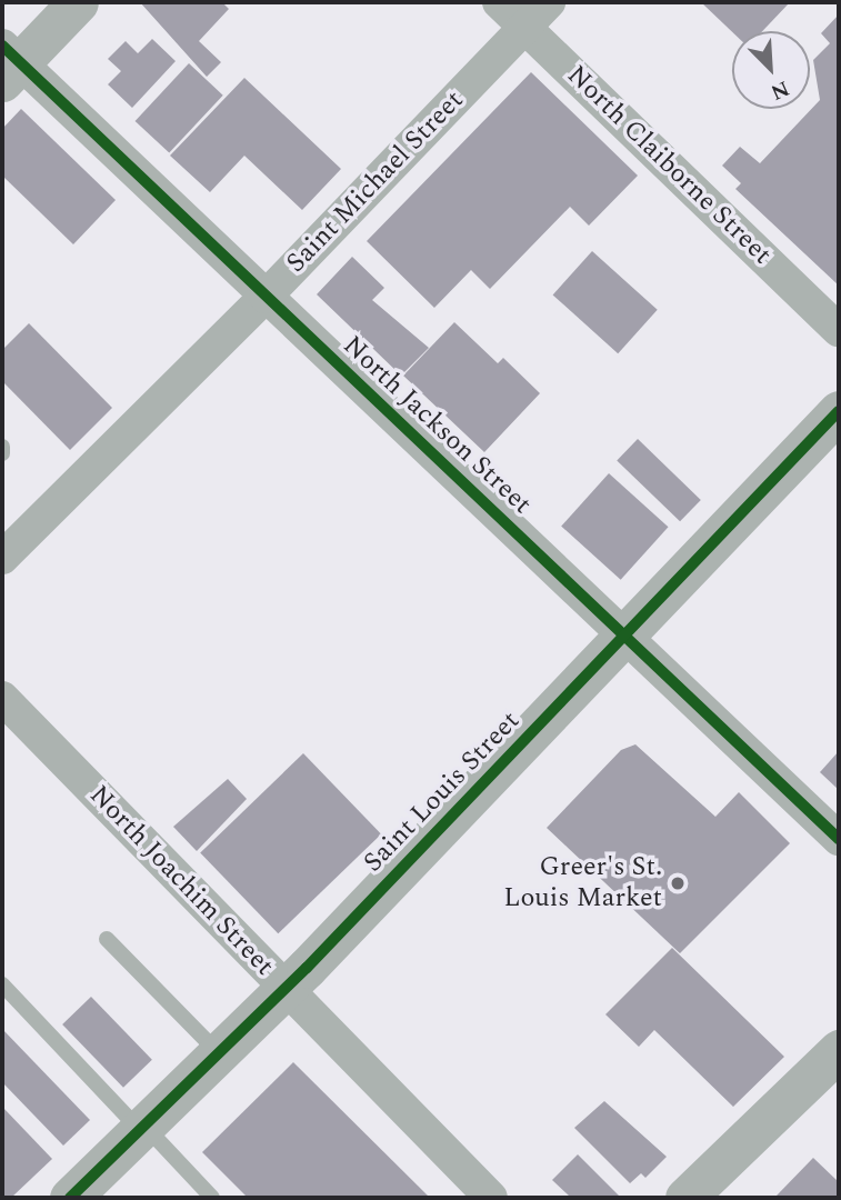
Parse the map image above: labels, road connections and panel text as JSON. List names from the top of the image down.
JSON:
{
  "streets": {
    "street": [
      "North Claiborne Street",
      "Saint Michael Street",
      "North Jackson Street",
      "Saint Louis Street",
      "North Joachim Street"
    ]
  },
  "crossings": [
    ["North Claiborne Street", "Saint Michael Street"],
    ["Saint Michael Street", "North Jackson Street"],
    ["North Jackson Street", "Saint Louis Street"],
    ["Saint Louis Street", "North Joachim Street"]
  ],
  "places": ["Greer's St. Louis Market"],
  "north": "bottom right"
}
